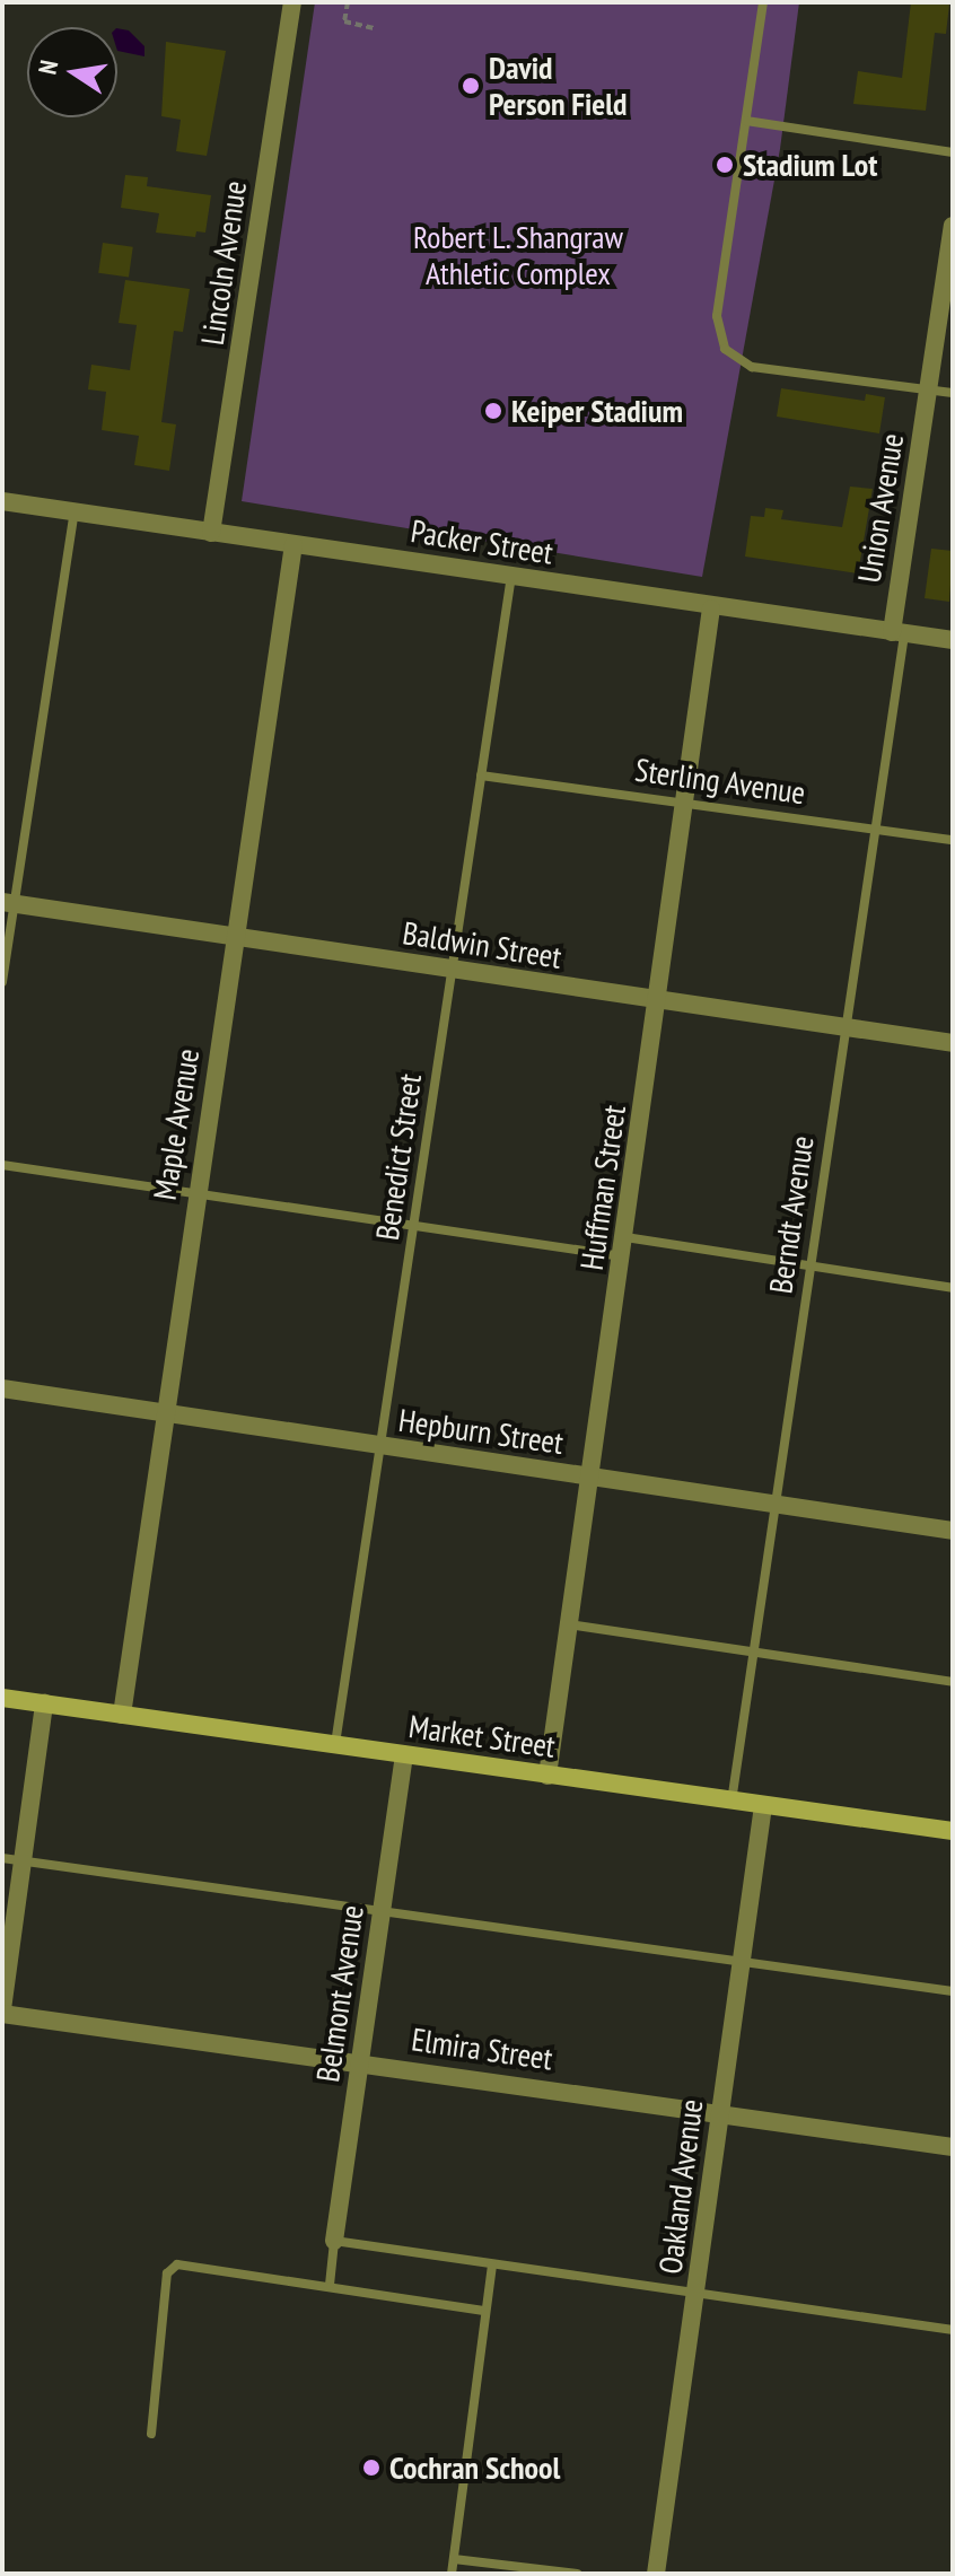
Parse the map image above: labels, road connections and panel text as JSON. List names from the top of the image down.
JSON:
{
  "streets": {
    "main road": ["Market Street"],
    "street": [
      "Lincoln Avenue",
      "Union Avenue",
      "Packer Street",
      "Baldwin Street",
      "Maple Avenue",
      "Huffman Street",
      "Hepburn Street",
      "Belmont Avenue",
      "Elmira Street",
      "Oakland Avenue"
    ],
    "lane": ["Sterling Avenue", "Benedict Street", "Berndt Avenue"]
  },
  "crossings": [
    ["Lincoln Avenue", "Packer Street"],
    ["Union Avenue", "Packer Street"],
    ["Union Avenue", "Berndt Avenue"],
    ["Packer Street", "Maple Avenue"],
    ["Packer Street", "Benedict Street"],
    ["Packer Street", "Huffman Street"],
    ["Packer Street", "Berndt Avenue"],
    ["Sterling Avenue", "Benedict Street"],
    ["Sterling Avenue", "Huffman Street"],
    ["Sterling Avenue", "Berndt Avenue"],
    ["Baldwin Street", "Maple Avenue"],
    ["Baldwin Street", "Benedict Street"],
    ["Baldwin Street", "Huffman Street"],
    ["Baldwin Street", "Berndt Avenue"],
    ["Maple Avenue", "Hepburn Street"],
    ["Maple Avenue", "Market Street"],
    ["Benedict Street", "Hepburn Street"],
    ["Benedict Street", "Market Street"],
    ["Huffman Street", "Hepburn Street"],
    ["Huffman Street", "Market Street"],
    ["Berndt Avenue", "Hepburn Street"],
    ["Berndt Avenue", "Market Street"],
    ["Market Street", "Belmont Avenue"],
    ["Market Street", "Oakland Avenue"],
    ["Belmont Avenue", "Elmira Street"],
    ["Elmira Street", "Oakland Avenue"]
  ],
  "parks": ["Robert L. Shangraw Athletic Complex"],
  "places": [
    "David Person Field",
    "Stadium Lot",
    "Keiper Stadium",
    "Cochran School"
  ],
  "north": "left"
}
